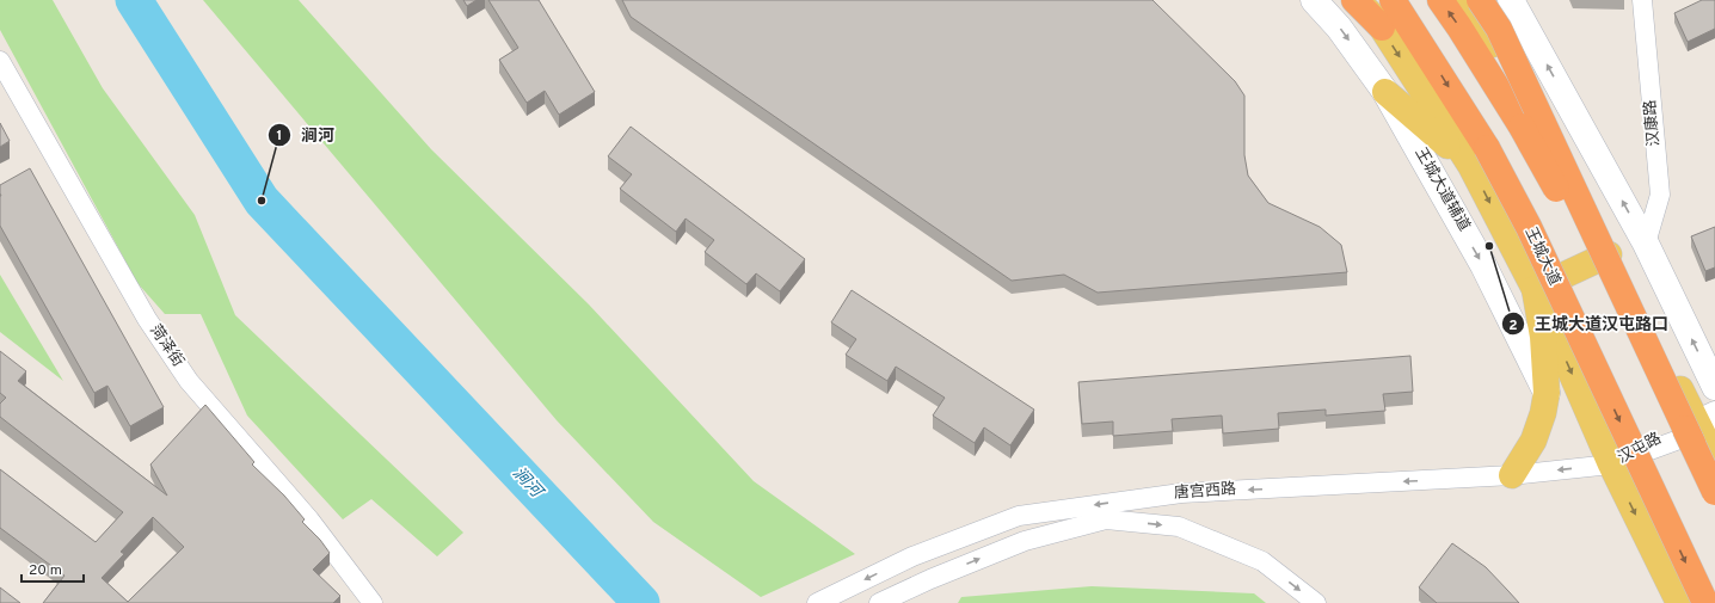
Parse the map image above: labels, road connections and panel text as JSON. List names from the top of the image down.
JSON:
{
  "streets": {
    "highway": ["王城大道"],
    "main road": ["王城大道辅道"],
    "street": [
      "汉康路",
      "菏泽街",
      "汉屯路",
      "唐宫西路"
    ]
  },
  "crossings": [
    ["汉屯路", "唐宫西路"]
  ],
  "water": ["涧河"],
  "places": ["涧河", "王城大道汉屯路口"],
  "scale_bar": "20 m"
}
